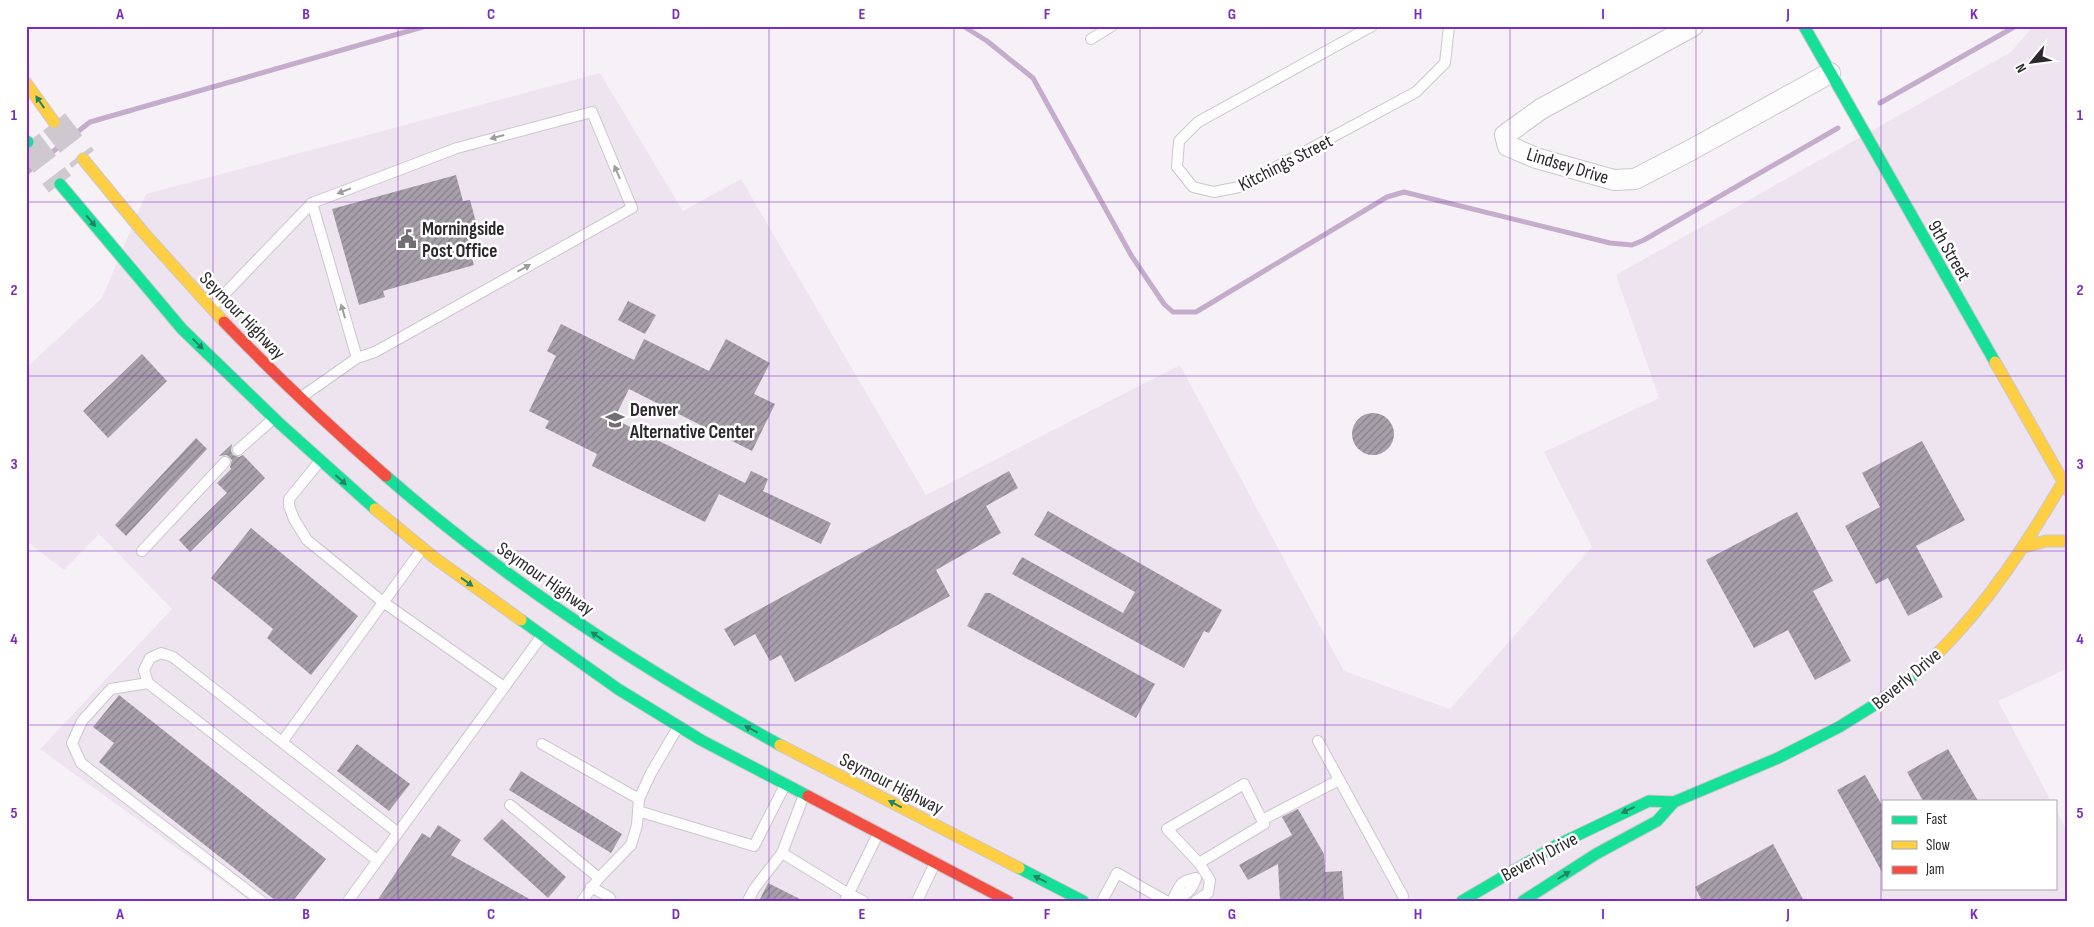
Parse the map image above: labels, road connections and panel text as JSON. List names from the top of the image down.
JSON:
{
  "streets": {
    "main road": ["9th Street", "Seymour Highway", "Beverly Drive"],
    "street": ["Lindsey Drive"],
    "lane": ["Kitchings Street"]
  },
  "crossings": [
    ["Lindsey Drive", "9th Street"],
    ["9th Street", "Beverly Drive"]
  ],
  "places": {
    "public building": ["Morningside Post Office"],
    "school or university": ["Denver Alternative Center"]
  },
  "legend": ["Fast", "Slow", "Jam"],
  "north": "bottom left",
  "grid": {
    "columns": [
      "A",
      "B",
      "C",
      "D",
      "E",
      "F",
      "G",
      "H",
      "I",
      "J",
      "K"
    ],
    "rows": [
      "1",
      "2",
      "3",
      "4",
      "5"
    ]
  }
}
